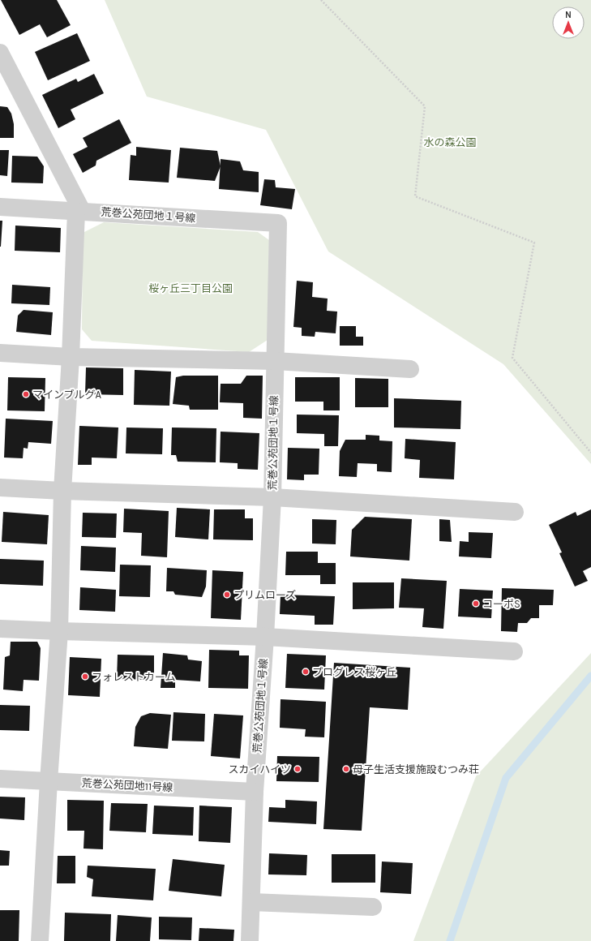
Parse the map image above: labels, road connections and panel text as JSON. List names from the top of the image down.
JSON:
{
  "streets": {
    "street": ["荒巻公苑団地１号線", "荒巻公苑団地11号線"]
  },
  "crossings": [
    ["荒巻公苑団地１号線", "荒巻公苑団地11号線"]
  ],
  "parks": ["水の森公園", "桜ヶ丘三丁目公園"],
  "places": [
    "マインブルグA",
    "プリムローズ",
    "コーポS",
    "プログレス桜ヶ丘",
    "フォレストカーム",
    "スカイハイツ",
    "母子生活支援施設むつみ荘"
  ],
  "north": "top"
}
